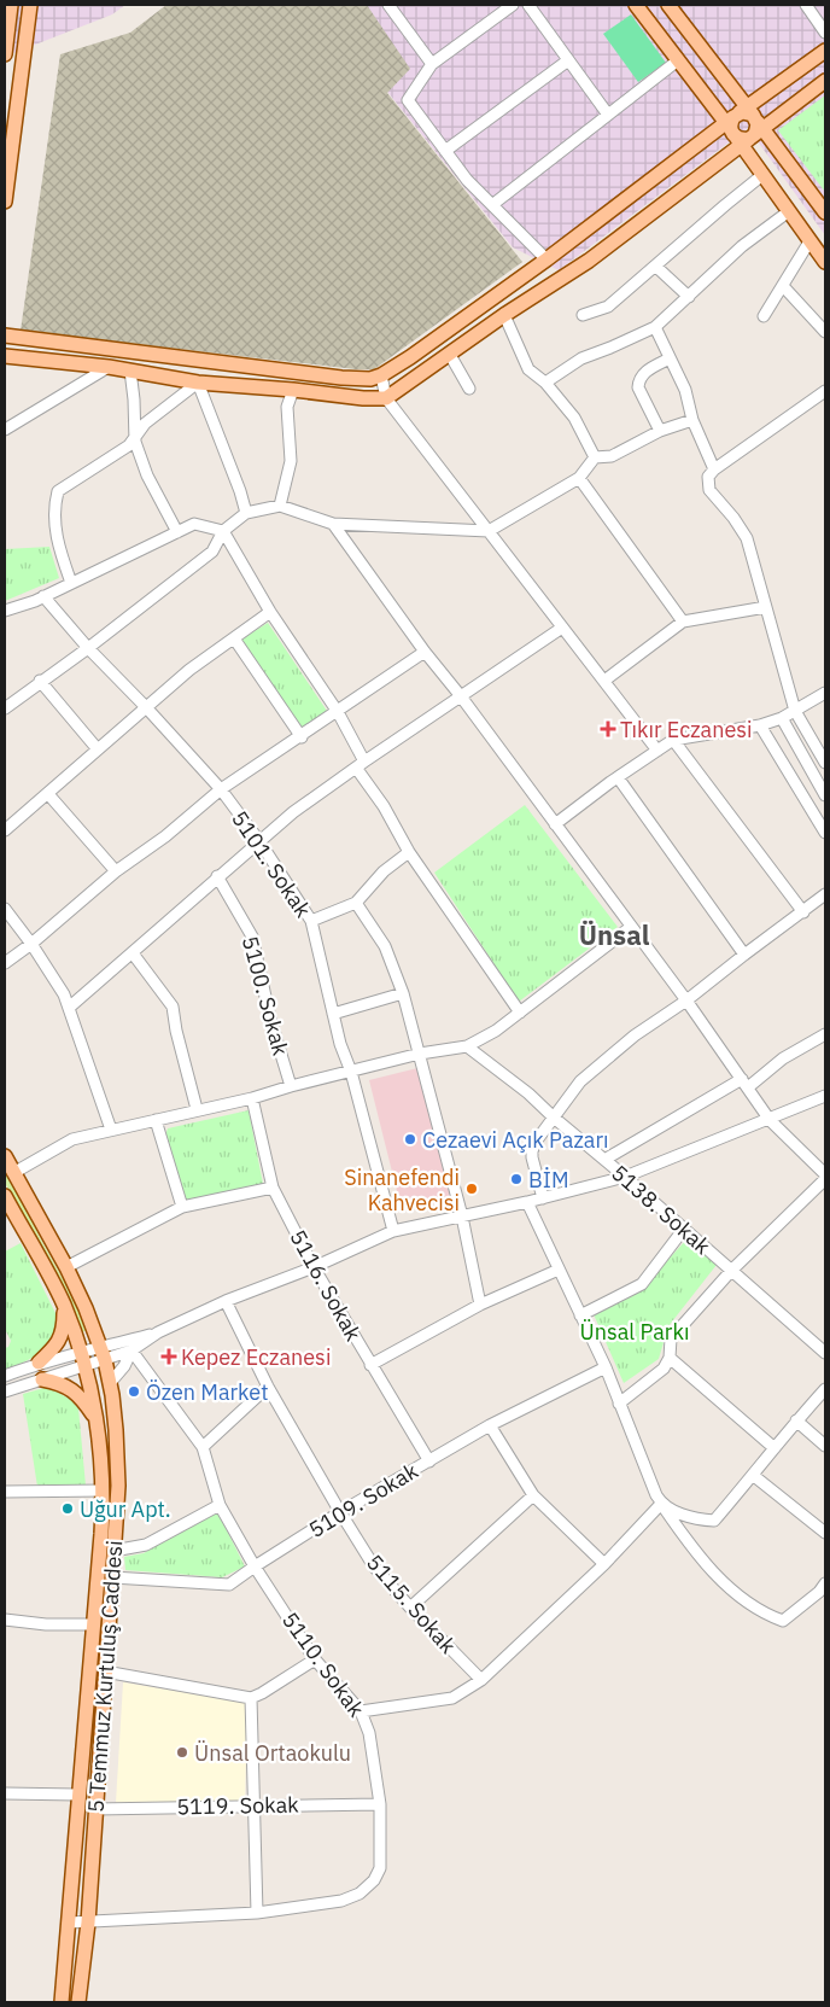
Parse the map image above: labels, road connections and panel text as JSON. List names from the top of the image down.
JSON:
{
  "streets": {
    "main road": ["5 Temmuz Kurtuluş Caddesi"],
    "street": [
      "5101. Sokak",
      "5100. Sokak",
      "5138. Sokak",
      "5116. Sokak",
      "5109. Sokak",
      "5115. Sokak",
      "5110. Sokak",
      "5119. Sokak"
    ]
  },
  "crossings": [
    ["5116. Sokak", "5109. Sokak"],
    ["5109. Sokak", "5115. Sokak"],
    ["5109. Sokak", "5110. Sokak"],
    ["5109. Sokak", "5 Temmuz Kurtuluş Caddesi"],
    ["5110. Sokak", "5 Temmuz Kurtuluş Caddesi"],
    ["5110. Sokak", "5119. Sokak"],
    ["5 Temmuz Kurtuluş Caddesi", "5119. Sokak"]
  ],
  "districts": ["Ünsal"],
  "parks": ["Ünsal Parkı"],
  "places": {
    "health": ["Tıkır Eczanesi", "Kepez Eczanesi"],
    "other": [
      "Cezaevi Açık Pazarı",
      "BİM",
      "Sinanefendi Kahvecisi",
      "Özen Market",
      "Uğur Apt.",
      "Ünsal Ortaokulu"
    ]
  }
}
